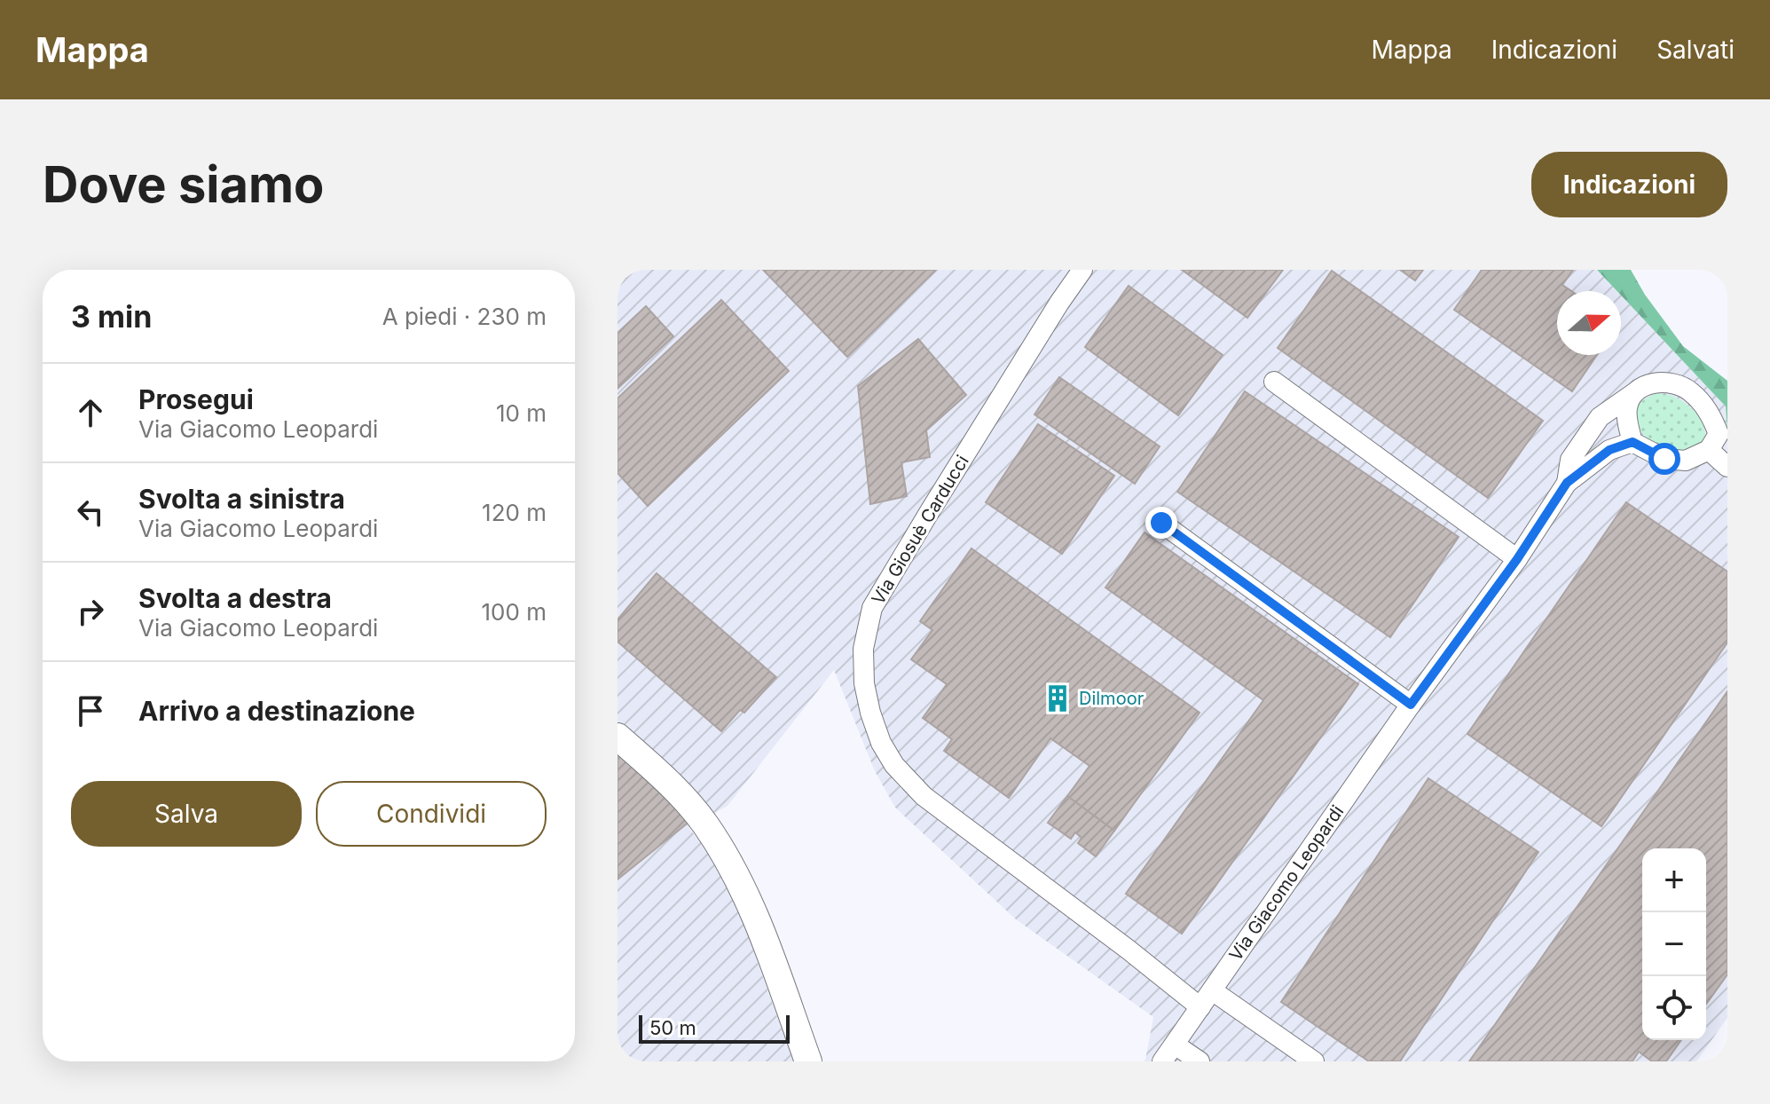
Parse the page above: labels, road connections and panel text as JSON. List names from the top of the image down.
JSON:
{
  "streets": {
    "street": ["Via Giosuè Carducci", "Via Giacomo Leopardi"]
  },
  "crossings": [
    ["Via Giosuè Carducci", "Via Giacomo Leopardi"]
  ],
  "places": {
    "building": ["Dilmoor"]
  },
  "scale_bar": "50 m",
  "north": "right",
  "page": {
    "header": "Mappa",
    "nav": ["Mappa", "Indicazioni", "Salvati"],
    "buttons": [
      "Indicazioni",
      ["Salva", "Condividi"]
    ],
    "title": "Dove siamo",
    "heading": ["3 min", "A piedi · 230 m"],
    "list": [
      ["Prosegui", "Via Giacomo Leopardi", "10 m"],
      ["Svolta a sinistra", "Via Giacomo Leopardi", "120 m"],
      ["Svolta a destra", "Via Giacomo Leopardi", "100 m"],
      "Arrivo a destinazione"
    ],
    "map_buttons": ["+", "−"],
    "scale": "50 m"
  }
}
